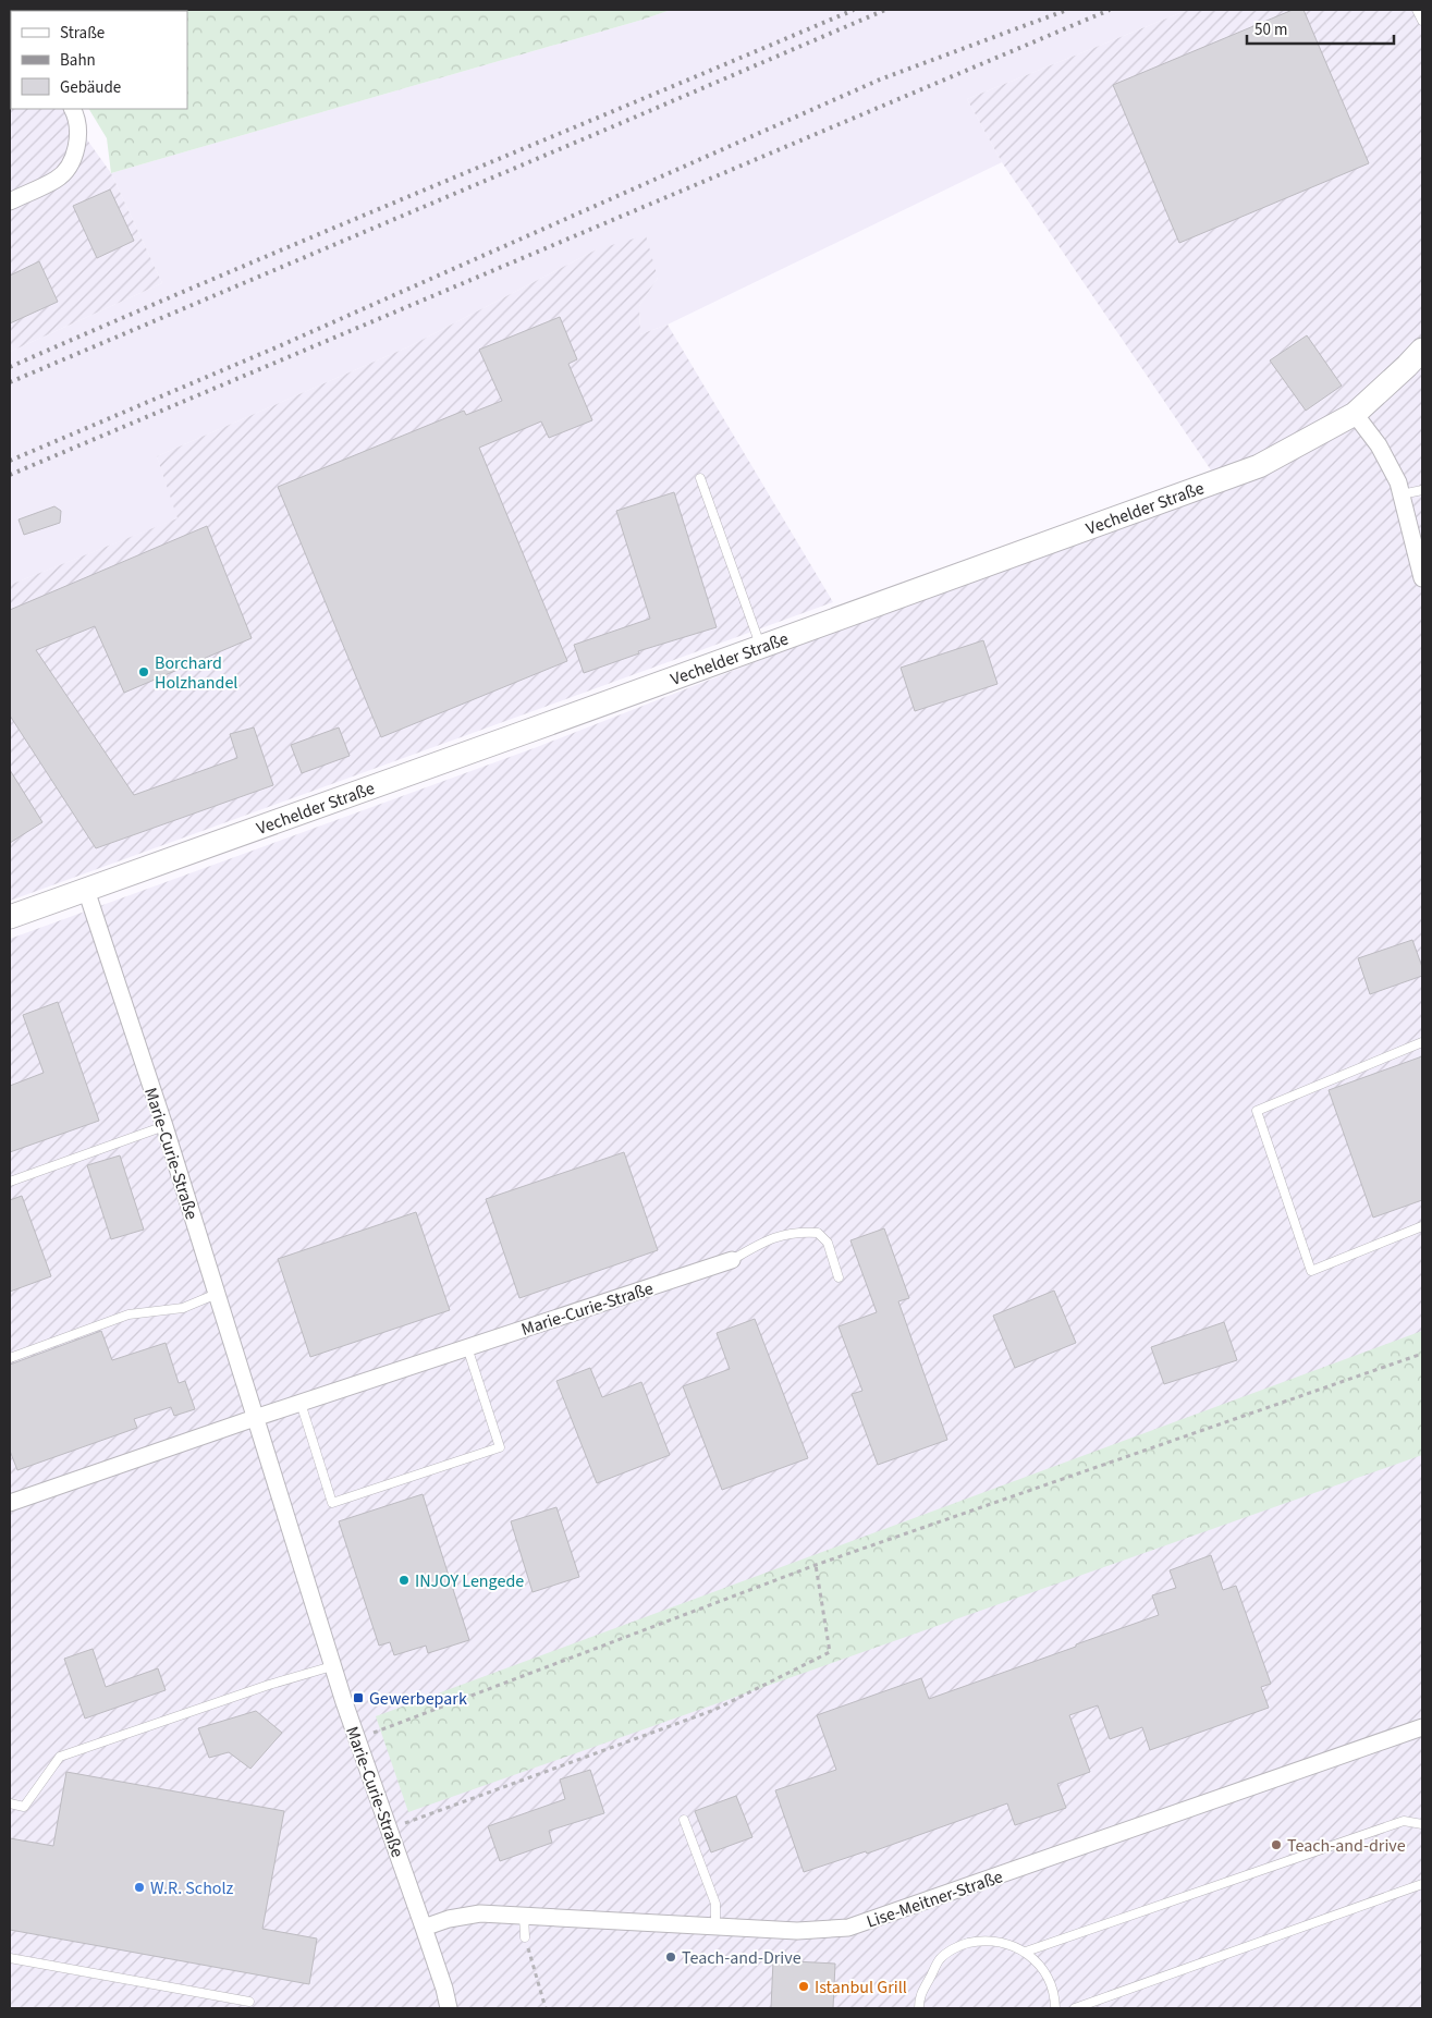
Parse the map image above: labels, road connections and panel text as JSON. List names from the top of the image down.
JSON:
{
  "streets": {
    "main road": ["Vechelder Straße"],
    "street": ["Marie-Curie-Straße", "Lise-Meitner-Straße"]
  },
  "crossings": [
    ["Vechelder Straße", "Marie-Curie-Straße"],
    ["Marie-Curie-Straße", "Lise-Meitner-Straße"]
  ],
  "places": {
    "other": [
      "Borchard Holzhandel",
      "INJOY Lengede",
      "Teach-and-drive",
      "W.R. Scholz",
      "Teach-and-Drive",
      "Istanbul Grill"
    ],
    "transit": ["Gewerbepark"]
  },
  "legend": ["Straße", "Bahn", "Gebäude"],
  "scale_bar": "50 m"
}
